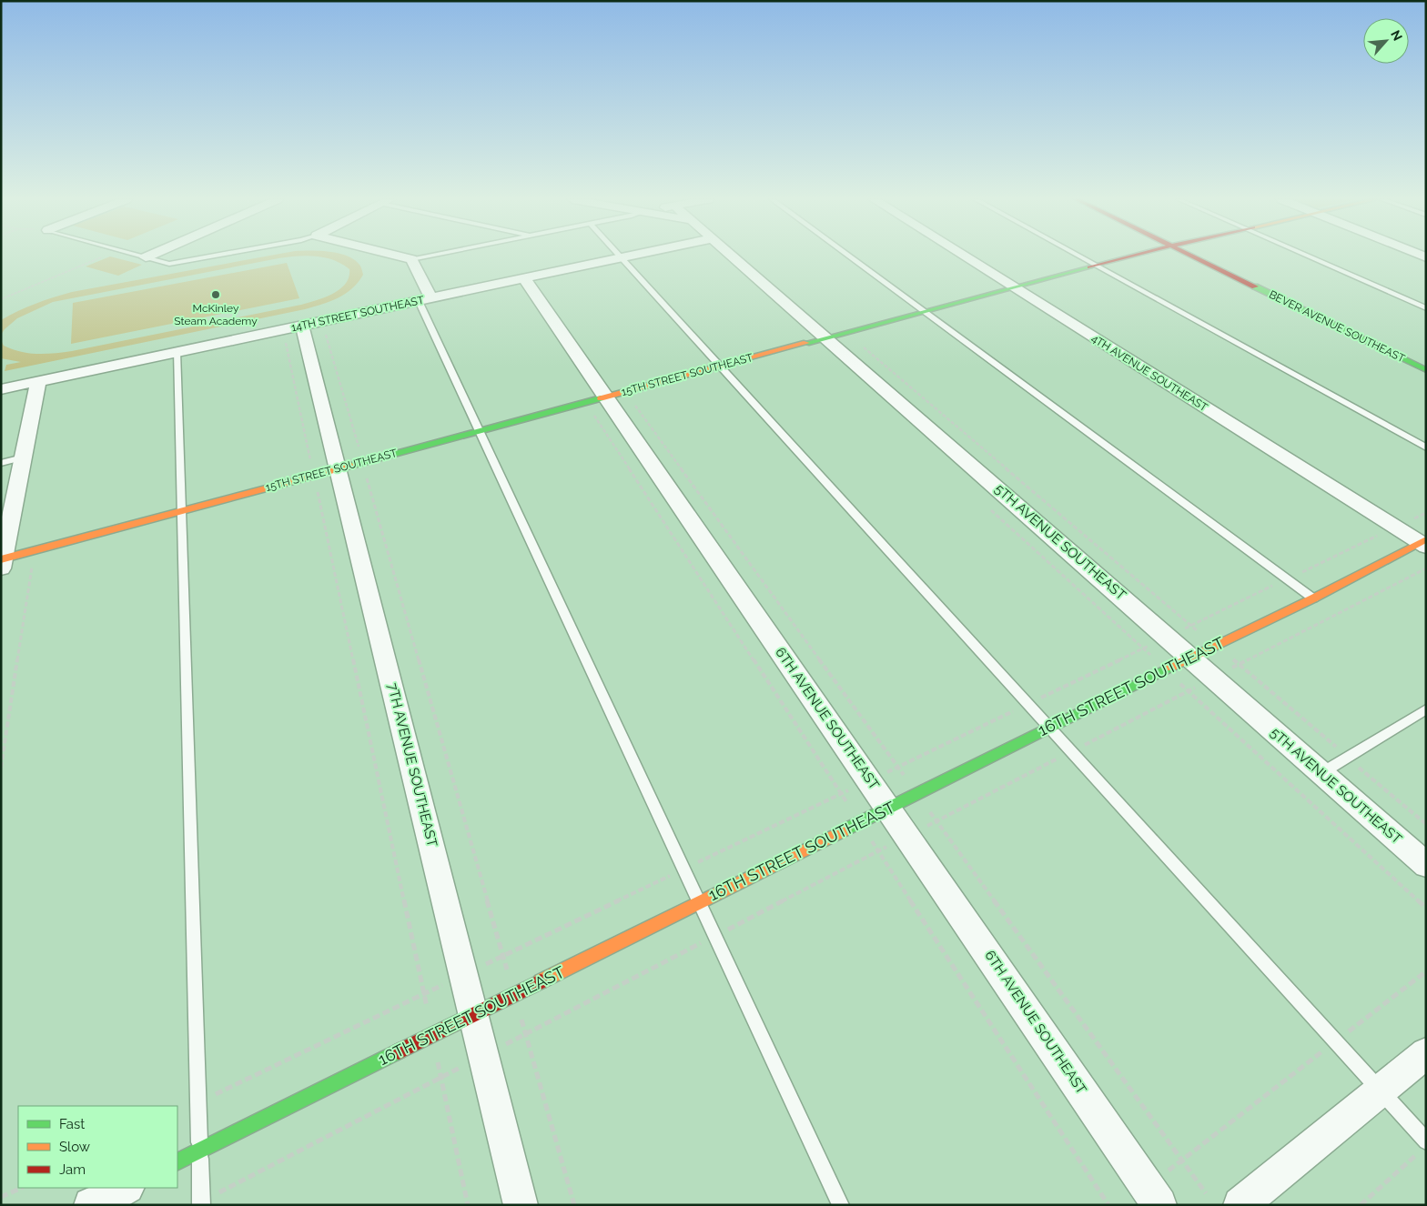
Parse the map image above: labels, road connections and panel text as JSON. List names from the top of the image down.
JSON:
{
  "streets": {
    "street": [
      "14TH STREET SOUTHEAST",
      "BEVER AVENUE SOUTHEAST",
      "4TH AVENUE SOUTHEAST",
      "15TH STREET SOUTHEAST",
      "5TH AVENUE SOUTHEAST",
      "16TH STREET SOUTHEAST",
      "6TH AVENUE SOUTHEAST",
      "7TH AVENUE SOUTHEAST"
    ]
  },
  "crossings": [
    ["14TH STREET SOUTHEAST", "6TH AVENUE SOUTHEAST"],
    ["14TH STREET SOUTHEAST", "7TH AVENUE SOUTHEAST"],
    ["4TH AVENUE SOUTHEAST", "15TH STREET SOUTHEAST"],
    ["4TH AVENUE SOUTHEAST", "16TH STREET SOUTHEAST"],
    ["15TH STREET SOUTHEAST", "5TH AVENUE SOUTHEAST"],
    ["15TH STREET SOUTHEAST", "6TH AVENUE SOUTHEAST"],
    ["15TH STREET SOUTHEAST", "7TH AVENUE SOUTHEAST"],
    ["5TH AVENUE SOUTHEAST", "16TH STREET SOUTHEAST"],
    ["16TH STREET SOUTHEAST", "6TH AVENUE SOUTHEAST"],
    ["16TH STREET SOUTHEAST", "7TH AVENUE SOUTHEAST"]
  ],
  "places": ["McKinley Steam Academy"],
  "legend": ["Fast", "Slow", "Jam"],
  "north": "top right"
}
